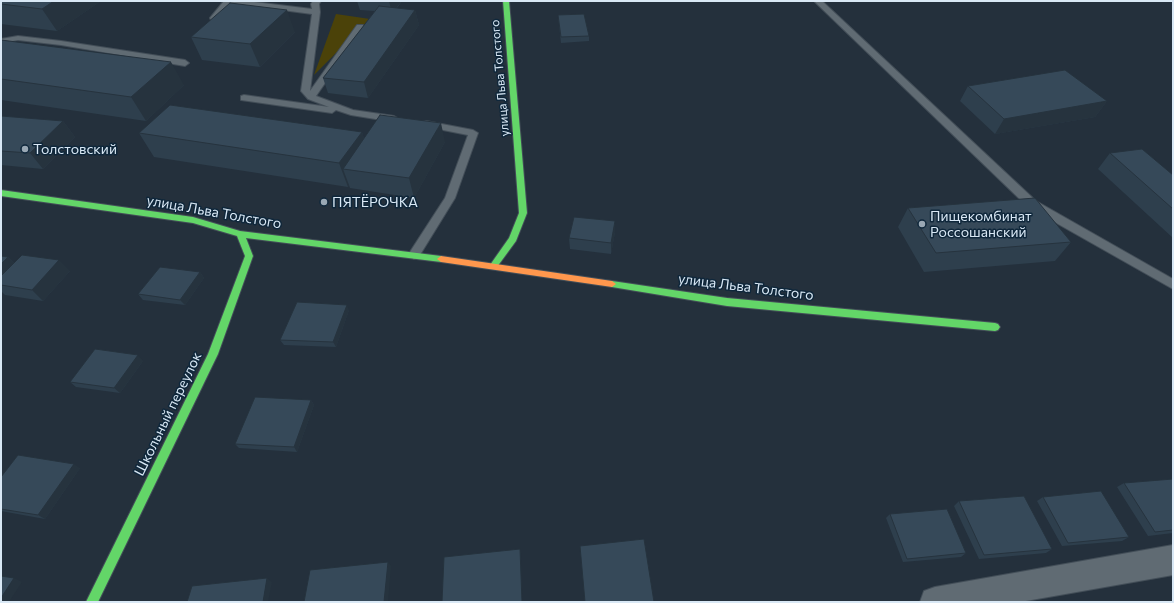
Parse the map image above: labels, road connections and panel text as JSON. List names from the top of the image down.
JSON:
{
  "streets": {
    "street": ["улица Льва Толстого", "Школьный переулок"]
  },
  "crossings": [
    ["улица Льва Толстого", "Школьный переулок"]
  ],
  "places": ["Толстовский", "ПЯТЁРОЧКА", "Пищекомбинат Россошанский"]
}
